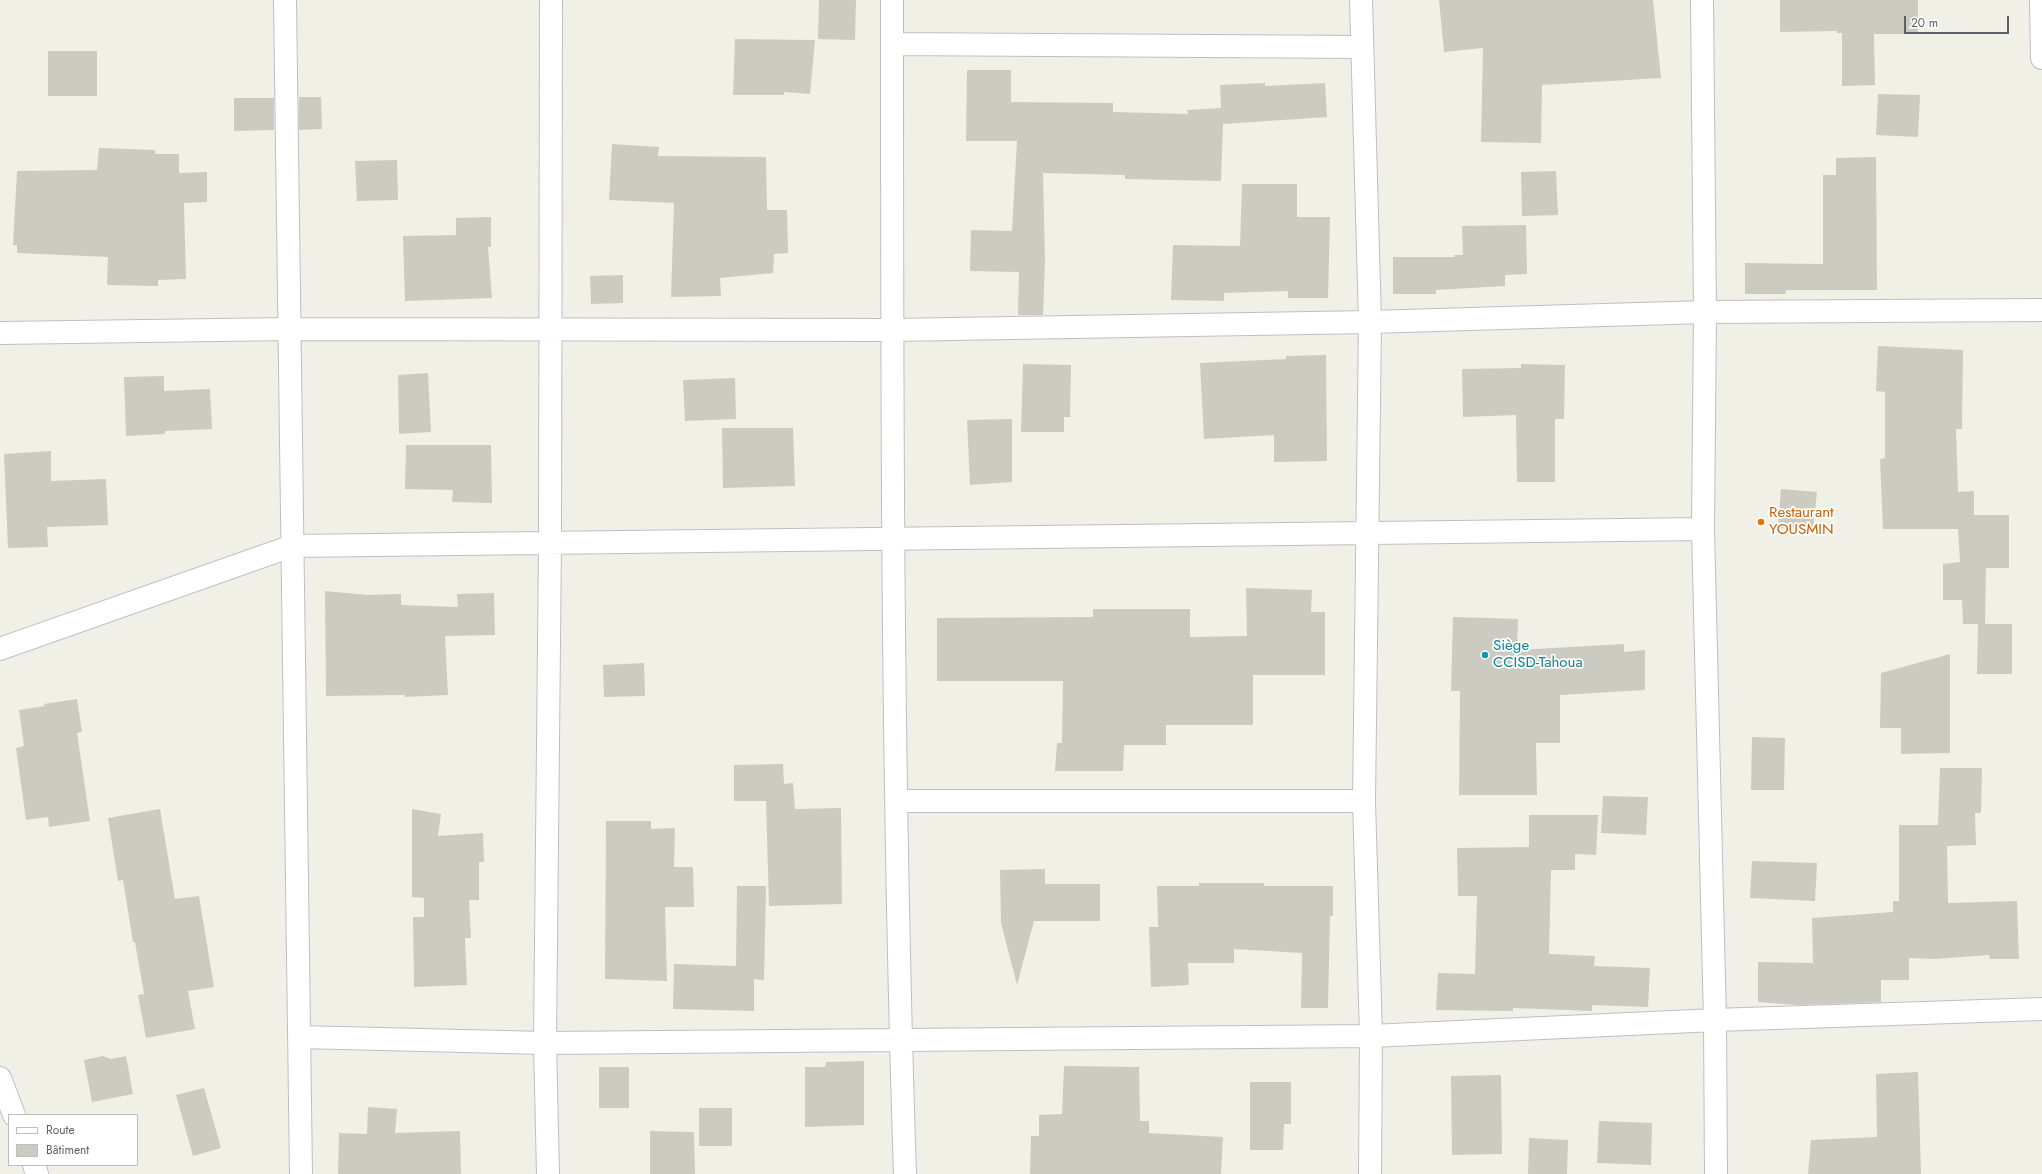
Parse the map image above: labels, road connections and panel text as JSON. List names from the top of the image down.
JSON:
{
  "places": ["Restaurant YOUSMIN", "Siège CCISD-Tahoua"],
  "legend": ["Route", "Bâtiment"],
  "scale_bar": "20 m"
}
